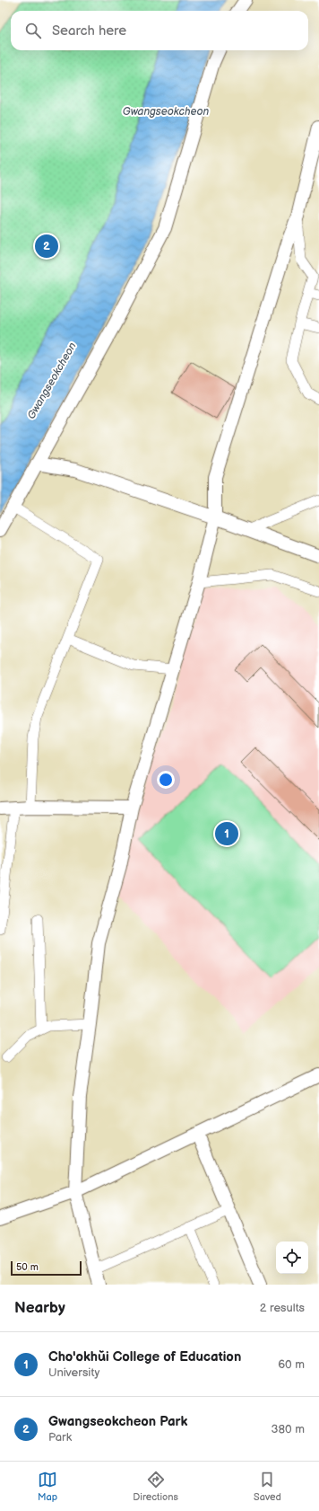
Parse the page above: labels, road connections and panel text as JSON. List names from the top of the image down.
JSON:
{
  "water": ["Gwangseokcheon"],
  "scale_bar": "50 m",
  "page": {
    "search": "Search here",
    "pins": ["2", "1"],
    "scale": "50 m",
    "heading": ["Nearby", "2 results"],
    "list": [
      {
        "mark": "1",
        "name": "Cho'okhŭi College of Education",
        "note": "University",
        "value": "60 m"
      },
      {
        "mark": "2",
        "name": "Gwangseokcheon Park",
        "note": "Park",
        "value": "380 m"
      }
    ],
    "nav": ["Map", "Directions", "Saved"]
  }
}
